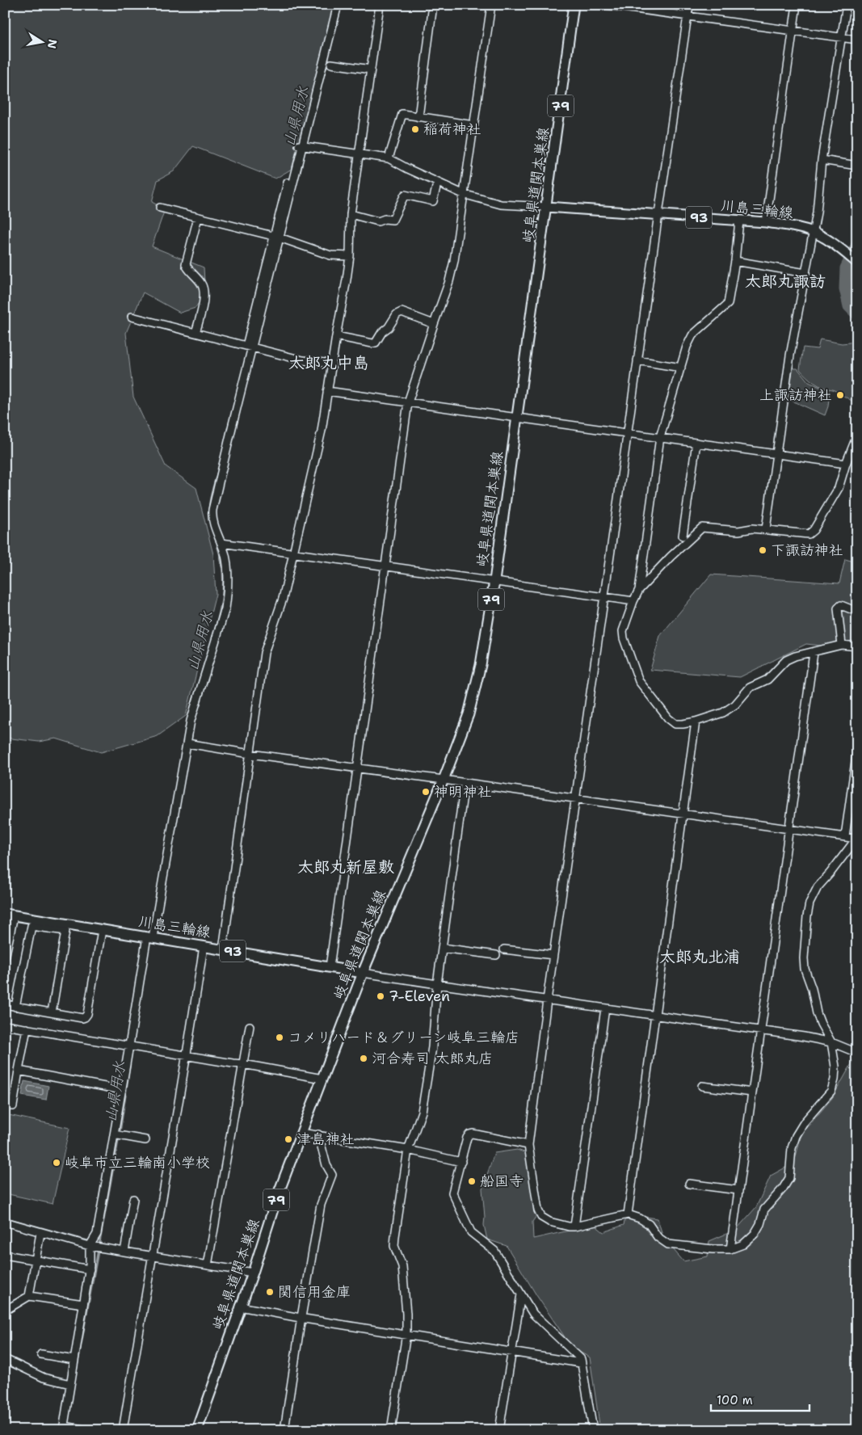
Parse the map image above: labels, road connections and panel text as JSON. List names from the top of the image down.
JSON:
{
  "streets": {
    "main road": [
      "79",
      "岐阜県道関本巣線",
      "川島三輪線",
      "93"
    ]
  },
  "crossings": [
    ["岐阜県道関本巣線", "川島三輪線"]
  ],
  "districts": [
    "太郎丸諏訪",
    "太郎丸中島",
    "太郎丸新屋敷",
    "太郎丸北浦"
  ],
  "water": ["山県用水"],
  "places": [
    "稲荷神社",
    "上諏訪神社",
    "下諏訪神社",
    "神明神社",
    "7-Eleven",
    "コメリハード＆グリーン岐阜三輪店",
    "河合寿司 太郎丸店",
    "津島神社",
    "岐阜市立三輪南小学校",
    "船国寺",
    "関信用金庫"
  ],
  "scale_bar": "100 m",
  "north": "right"
}
